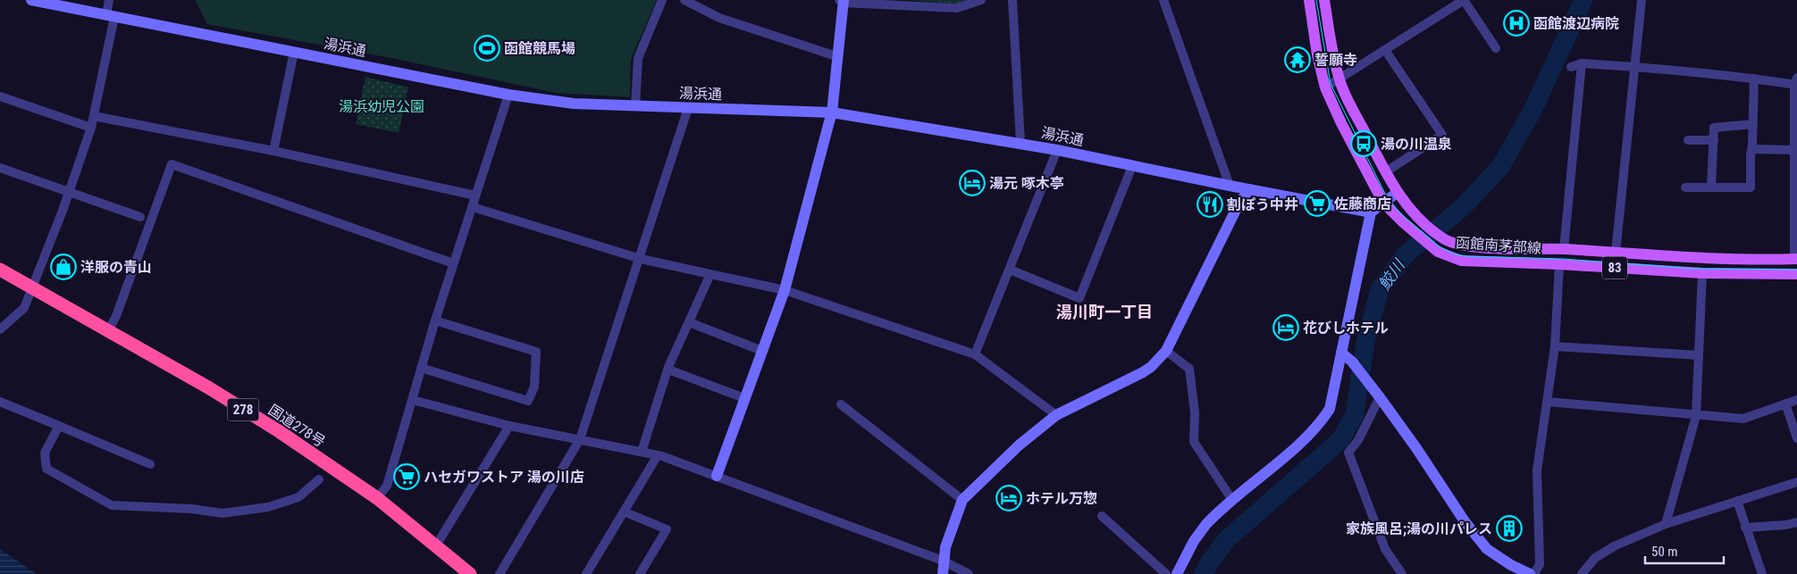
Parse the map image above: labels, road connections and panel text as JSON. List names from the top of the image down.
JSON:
{
  "streets": {
    "highway": ["278", "国道278号"],
    "main road": ["函館南茅部線", "83"],
    "street": ["湯浜通"]
  },
  "districts": ["湯川町一丁目"],
  "water": ["鮫川"],
  "parks": ["湯浜幼児公園"],
  "places": {
    "hospital": ["函館渡辺病院"],
    "sports": ["函館競馬場"],
    "temple": ["誓願寺"],
    "bus stop": ["湯の川温泉"],
    "hotel": ["湯元 啄木亭", "花びしホテル", "ホテル万惣"],
    "supermarket": ["佐藤商店", "ハセガワストア 湯の川店"],
    "restaurant": ["割ぽう中井"],
    "shop": ["洋服の青山"],
    "building": ["家族風呂;湯の川パレス"]
  },
  "scale_bar": "50 m"
}
